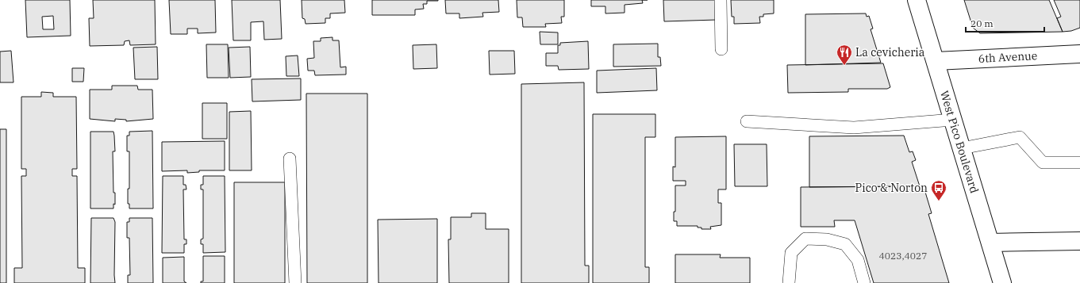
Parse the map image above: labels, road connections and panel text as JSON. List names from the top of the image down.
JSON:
{
  "streets": {
    "main road": ["6th Avenue", "West Pico Boulevard"]
  },
  "crossings": [
    ["6th Avenue", "West Pico Boulevard"]
  ],
  "places": {
    "restaurant": ["La cevicheria"],
    "bus stop": ["Pico & Norton"]
  },
  "house_numbers": ["4023,4027"],
  "scale_bar": "20 m"
}
